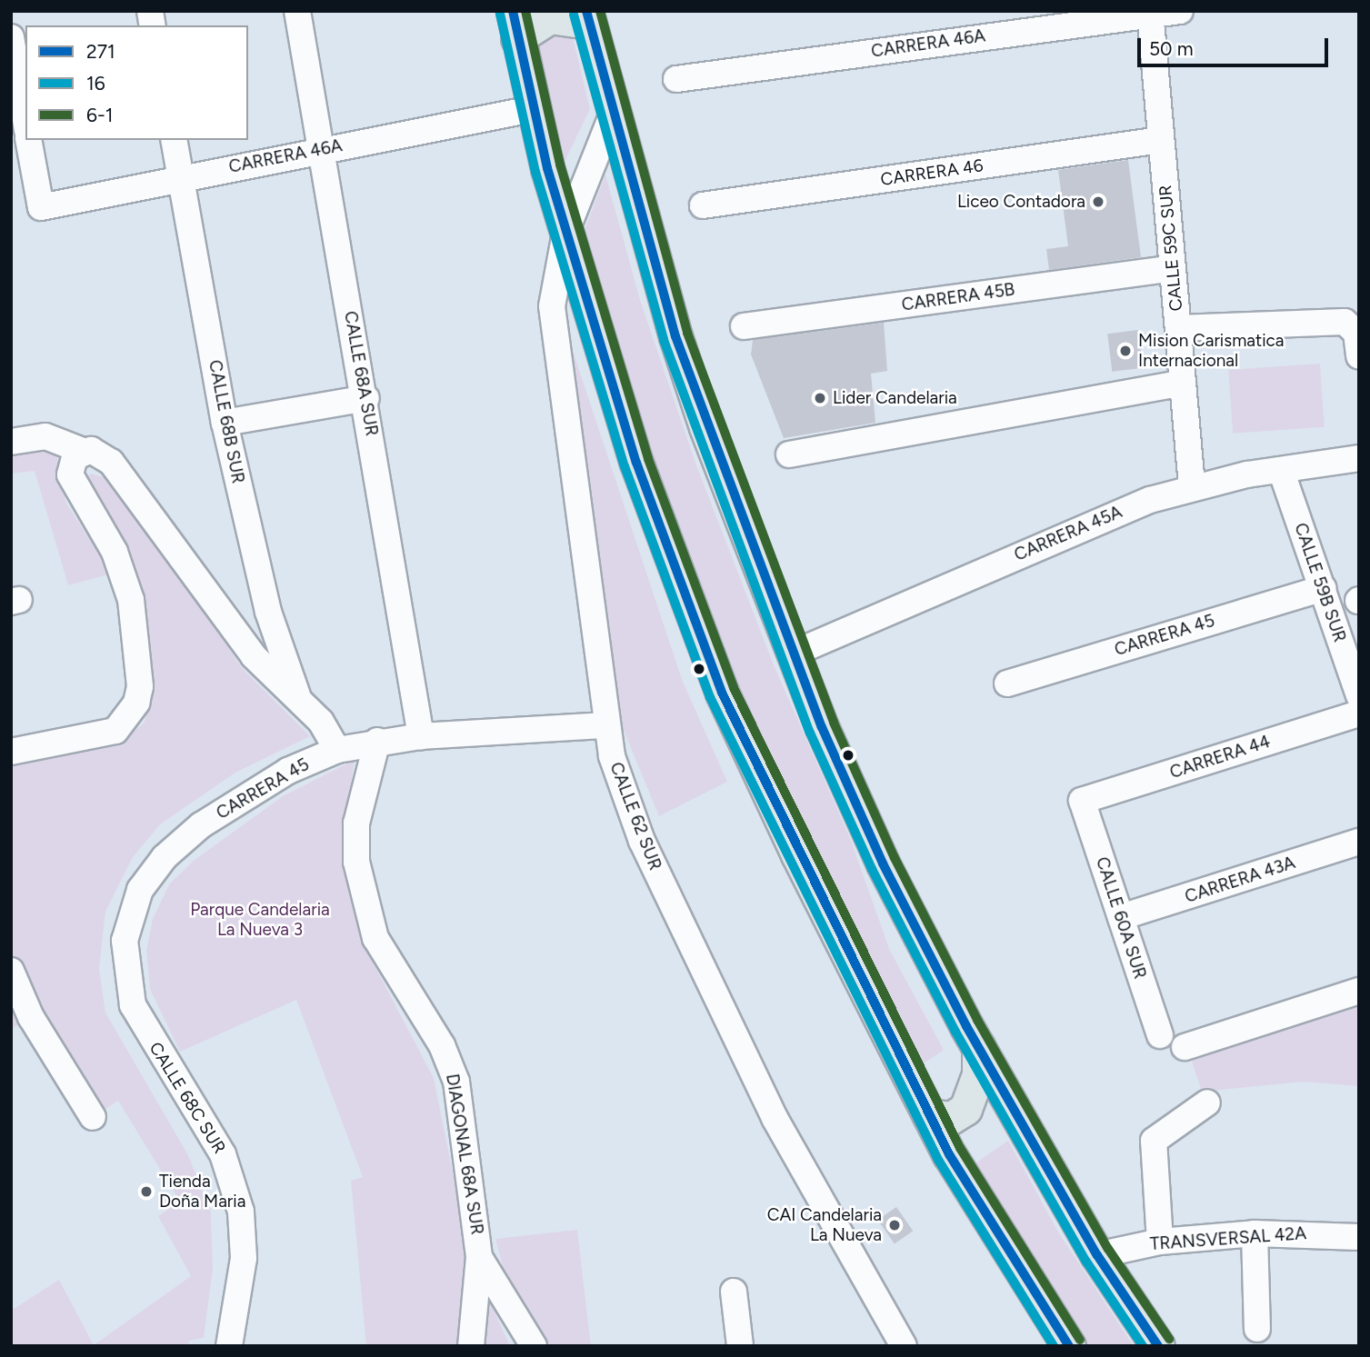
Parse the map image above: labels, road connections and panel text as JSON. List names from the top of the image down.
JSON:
{
  "streets": {
    "street": [
      "CARRERA 46A",
      "CARRERA 46",
      "CALLE 59C SUR",
      "CARRERA 45B",
      "CALLE 68A SUR",
      "CALLE 68B SUR",
      "CARRERA 45A",
      "CALLE 59B SUR",
      "CARRERA 45",
      "CARRERA 44",
      "CALLE 62 SUR",
      "CARRERA 43A",
      "CALLE 60A SUR",
      "CALLE 68C SUR",
      "DIAGONAL 68A SUR",
      "TRANSVERSAL 42A"
    ]
  },
  "crossings": [
    ["CARRERA 46A", "CALLE 59C SUR"],
    ["CARRERA 46A", "CALLE 68A SUR"],
    ["CARRERA 46A", "CALLE 68B SUR"],
    ["CARRERA 46", "CALLE 59C SUR"],
    ["CALLE 59C SUR", "CARRERA 45B"],
    ["CALLE 59C SUR", "CARRERA 45A"],
    ["CALLE 68A SUR", "CARRERA 45"],
    ["CALLE 68B SUR", "CARRERA 45"],
    ["CARRERA 45A", "CALLE 59B SUR"],
    ["CALLE 59B SUR", "CARRERA 45"],
    ["CARRERA 45", "CALLE 62 SUR"],
    ["CARRERA 45", "CALLE 68C SUR"],
    ["CARRERA 45", "DIAGONAL 68A SUR"],
    ["CARRERA 44", "CALLE 60A SUR"],
    ["CARRERA 43A", "CALLE 60A SUR"]
  ],
  "parks": ["Parque Candelaria La Nueva 3"],
  "places": [
    "Liceo Contadora",
    "Mision Carismatica Internacional",
    "Lider Candelaria",
    "Tienda Doña Maria",
    "CAI Candelaria La Nueva"
  ],
  "lines": ["transit line 271", "transit line 6-1", "transit line 16"],
  "legend": ["271", "16", "6-1"],
  "scale_bar": "50 m"
}
